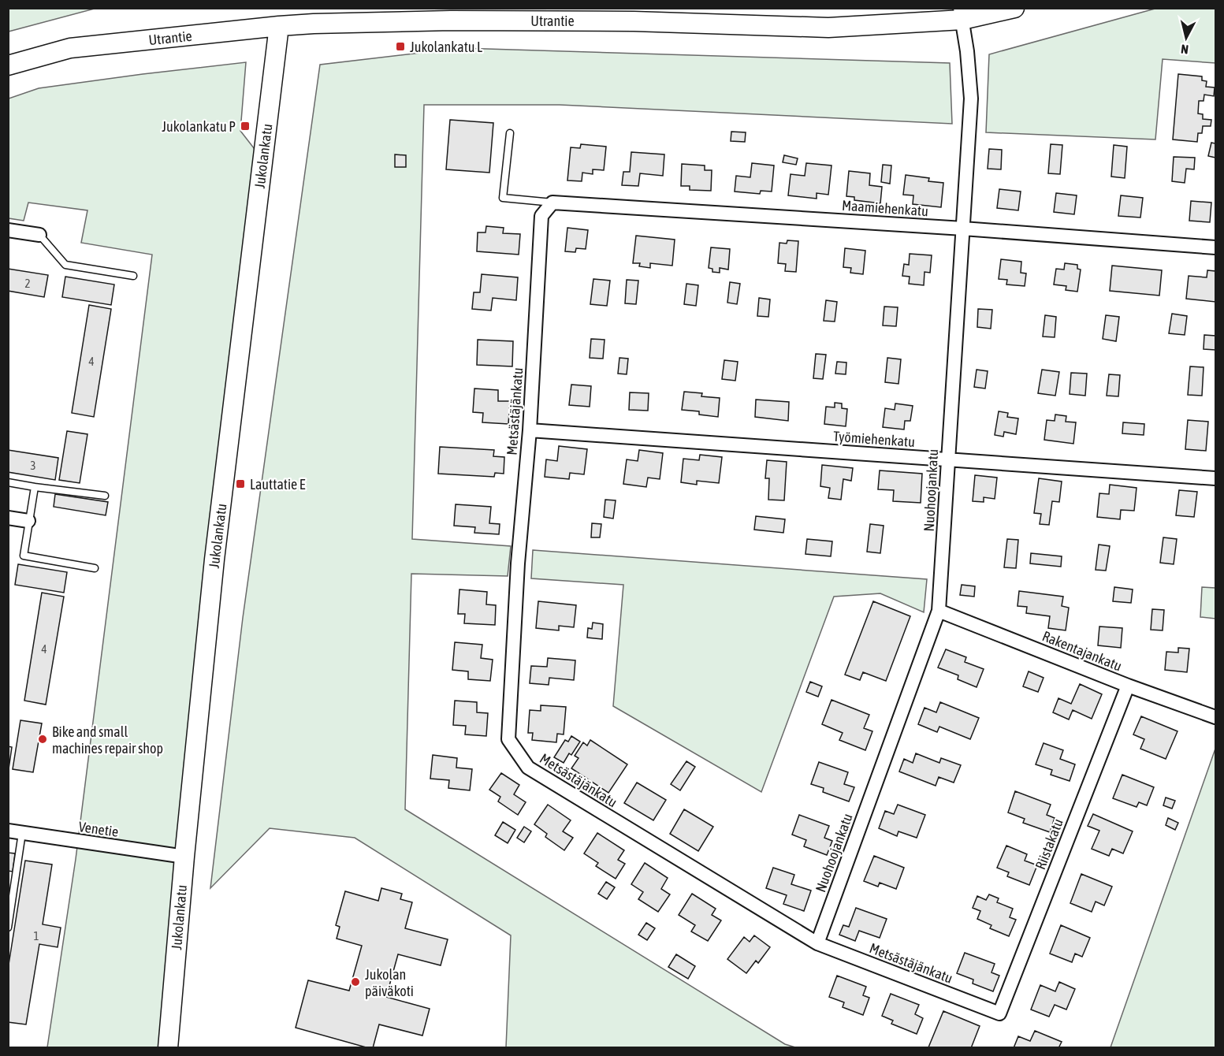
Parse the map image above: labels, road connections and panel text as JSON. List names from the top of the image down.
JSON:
{
  "streets": {
    "main road": ["Utrantie", "Jukolankatu"],
    "street": [
      "Maamiehenkatu",
      "Metsästäjänkatu",
      "Työmiehenkatu",
      "Nuohoojankatu",
      "Rakentajankatu",
      "Venetie",
      "Riistakatu"
    ]
  },
  "crossings": [
    ["Utrantie", "Jukolankatu"],
    ["Utrantie", "Nuohoojankatu"],
    ["Jukolankatu", "Venetie"],
    ["Maamiehenkatu", "Metsästäjänkatu"],
    ["Maamiehenkatu", "Nuohoojankatu"],
    ["Metsästäjänkatu", "Työmiehenkatu"],
    ["Metsästäjänkatu", "Nuohoojankatu"],
    ["Metsästäjänkatu", "Riistakatu"],
    ["Työmiehenkatu", "Nuohoojankatu"],
    ["Nuohoojankatu", "Rakentajankatu"],
    ["Rakentajankatu", "Riistakatu"]
  ],
  "places": {
    "transit": ["Jukolankatu L", "Jukolankatu P", "Lauttatie E"],
    "other": ["Bike and small machines repair shop", "Jukolan päiväkoti"]
  },
  "house_numbers": [
    "2",
    "4",
    "3",
    "4",
    "1"
  ],
  "north": "bottom"
}
